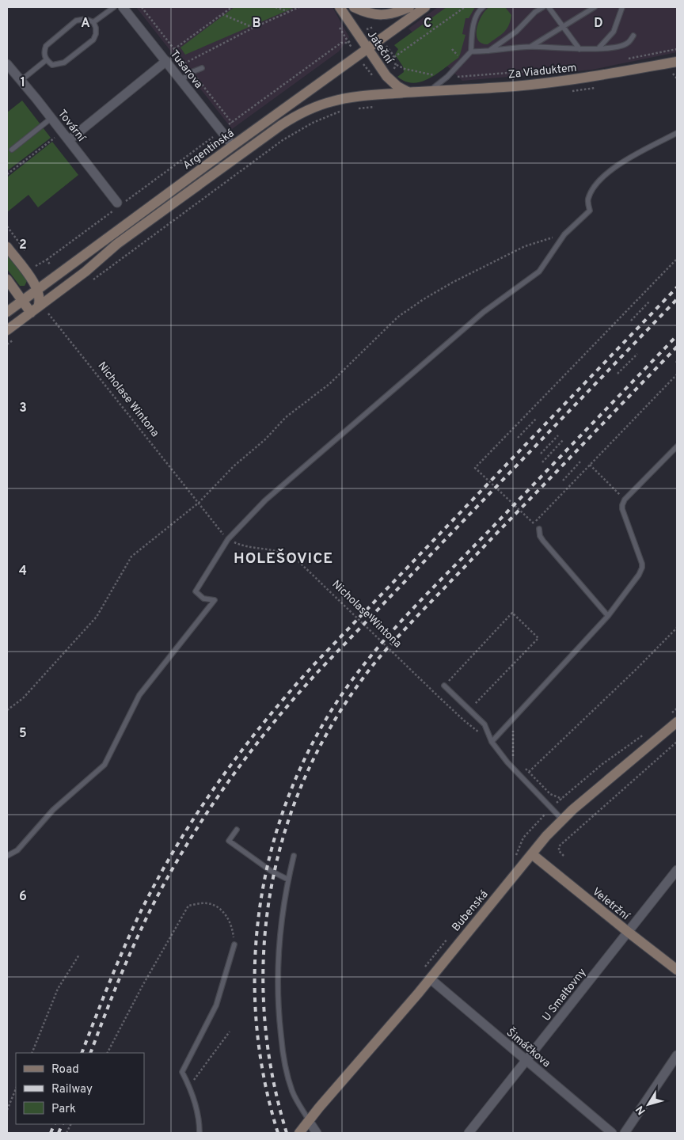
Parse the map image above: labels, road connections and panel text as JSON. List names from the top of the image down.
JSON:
{
  "streets": {
    "main road": [
      "Jateční",
      "Za Viaduktem",
      "Argentinská",
      "Veletržní",
      "Bubenská"
    ],
    "street": [
      "Tusarova",
      "Tovární",
      "U Smaltovny",
      "Šimáčkova"
    ],
    "path": ["Nicholase Wintona"]
  },
  "crossings": [
    ["Jateční", "Za Viaduktem"],
    ["Jateční", "Argentinská"],
    ["Tusarova", "Argentinská"],
    ["Veletržní", "Bubenská"],
    ["Veletržní", "U Smaltovny"],
    ["Bubenská", "Šimáčkova"],
    ["U Smaltovny", "Šimáčkova"]
  ],
  "districts": ["HOLEŠOVICE"],
  "legend": ["Road", "Railway", "Park"],
  "north": "bottom left",
  "grid": {
    "columns": [
      "A",
      "B",
      "C",
      "D"
    ],
    "rows": [
      "1",
      "2",
      "3",
      "4",
      "5",
      "6"
    ]
  }
}
